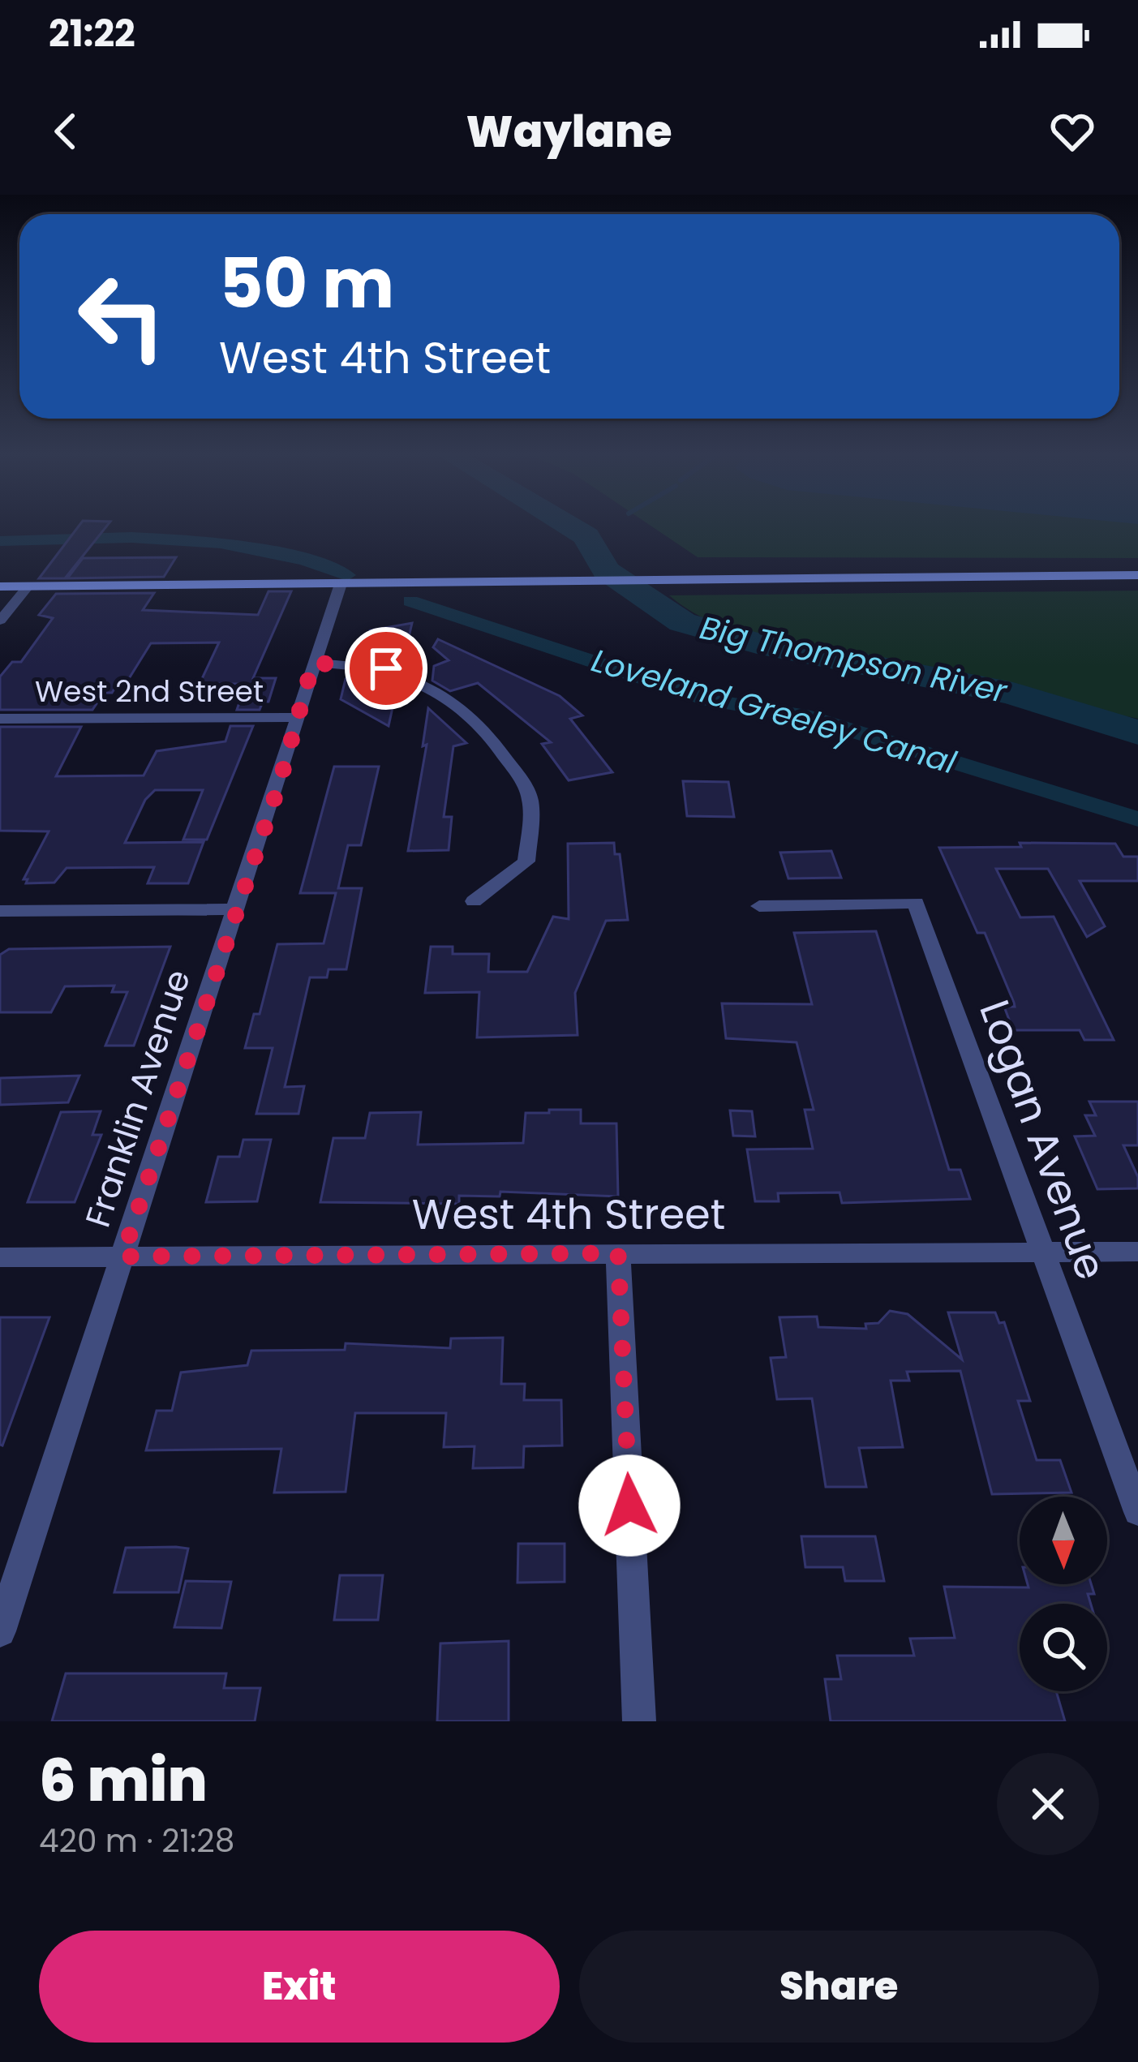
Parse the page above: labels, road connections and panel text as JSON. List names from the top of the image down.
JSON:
{
  "streets": {
    "street": [
      "West 2nd Street",
      "Franklin Avenue",
      "Logan Avenue",
      "West 4th Street"
    ]
  },
  "crossings": [
    ["West 2nd Street", "Franklin Avenue"],
    ["Franklin Avenue", "West 4th Street"],
    ["Logan Avenue", "West 4th Street"]
  ],
  "water": ["Big Thompson River", "Loveland Greeley Canal"],
  "north": "bottom",
  "page": {
    "status": "21:22",
    "header": "Waylane",
    "turn": ["50 m", "West 4th Street"],
    "heading": ["6 min", "420 m · 21:28"],
    "buttons": ["Exit", "Share"]
  }
}
